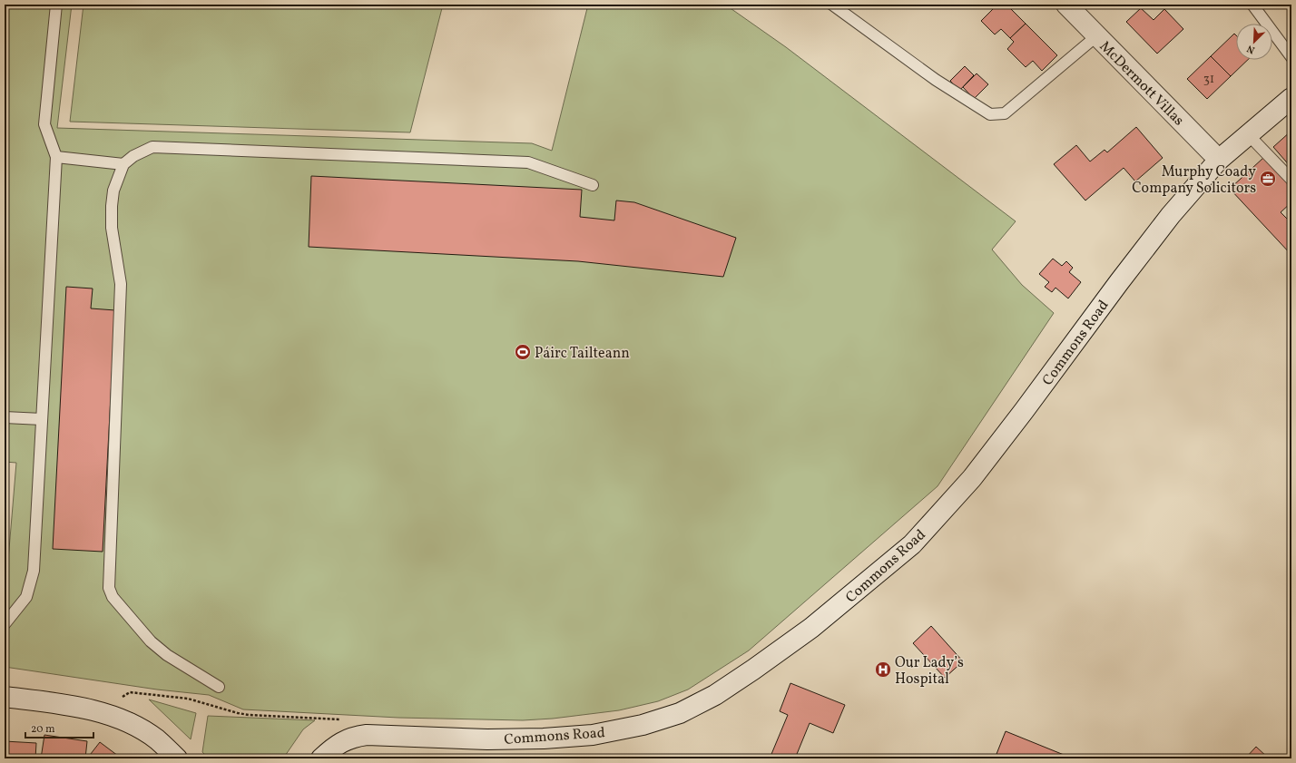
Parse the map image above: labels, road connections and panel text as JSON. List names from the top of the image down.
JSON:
{
  "streets": {
    "street": ["McDermott Villas", "Commons Road"]
  },
  "crossings": [
    ["McDermott Villas", "Commons Road"]
  ],
  "places": {
    "office": ["Murphy Coady Company Solicitors"],
    "sports": ["Páirc Tailteann"],
    "hospital": ["Our Lady’s Hospital"]
  },
  "house_numbers": ["31"],
  "scale_bar": "20 m",
  "north": "bottom left"
}
